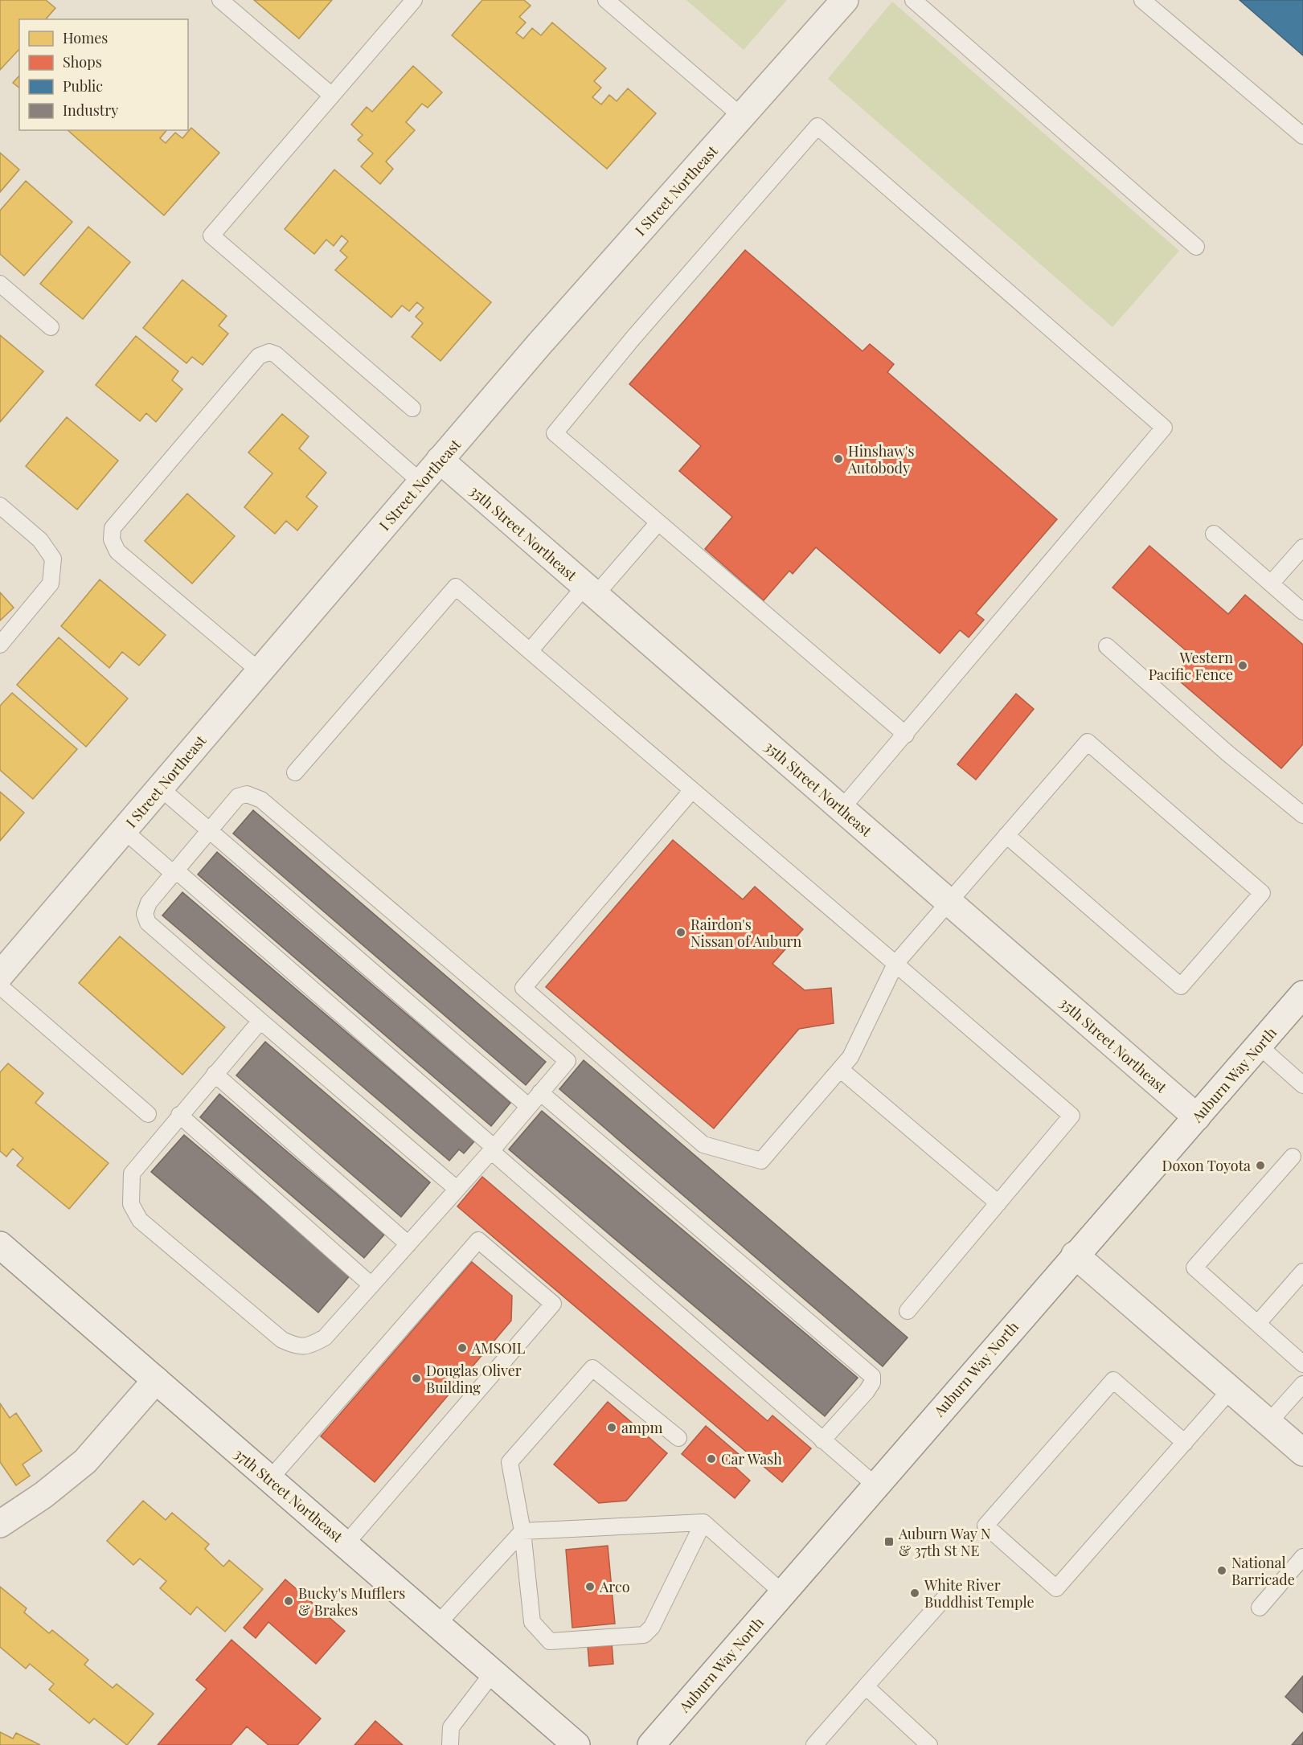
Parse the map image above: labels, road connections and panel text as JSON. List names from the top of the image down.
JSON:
{
  "streets": {
    "street": [
      "I Street Northeast",
      "35th Street Northeast",
      "Auburn Way North",
      "37th Street Northeast"
    ]
  },
  "crossings": [
    ["I Street Northeast", "35th Street Northeast"],
    ["35th Street Northeast", "Auburn Way North"]
  ],
  "places": {
    "other": [
      "Hinshaw's Autobody",
      "Western Pacific Fence",
      "Rairdon's Nissan of Auburn",
      "Doxon Toyota",
      "AMSOIL",
      "Douglas Oliver Building",
      "ampm",
      "Car Wash",
      "National Barricade",
      "Arco",
      "White River Buddhist Temple",
      "Bucky's Mufflers & Brakes"
    ],
    "transit": ["Auburn Way N & 37th St NE"]
  },
  "legend": [
    "Homes",
    "Shops",
    "Public",
    "Industry"
  ]
}
